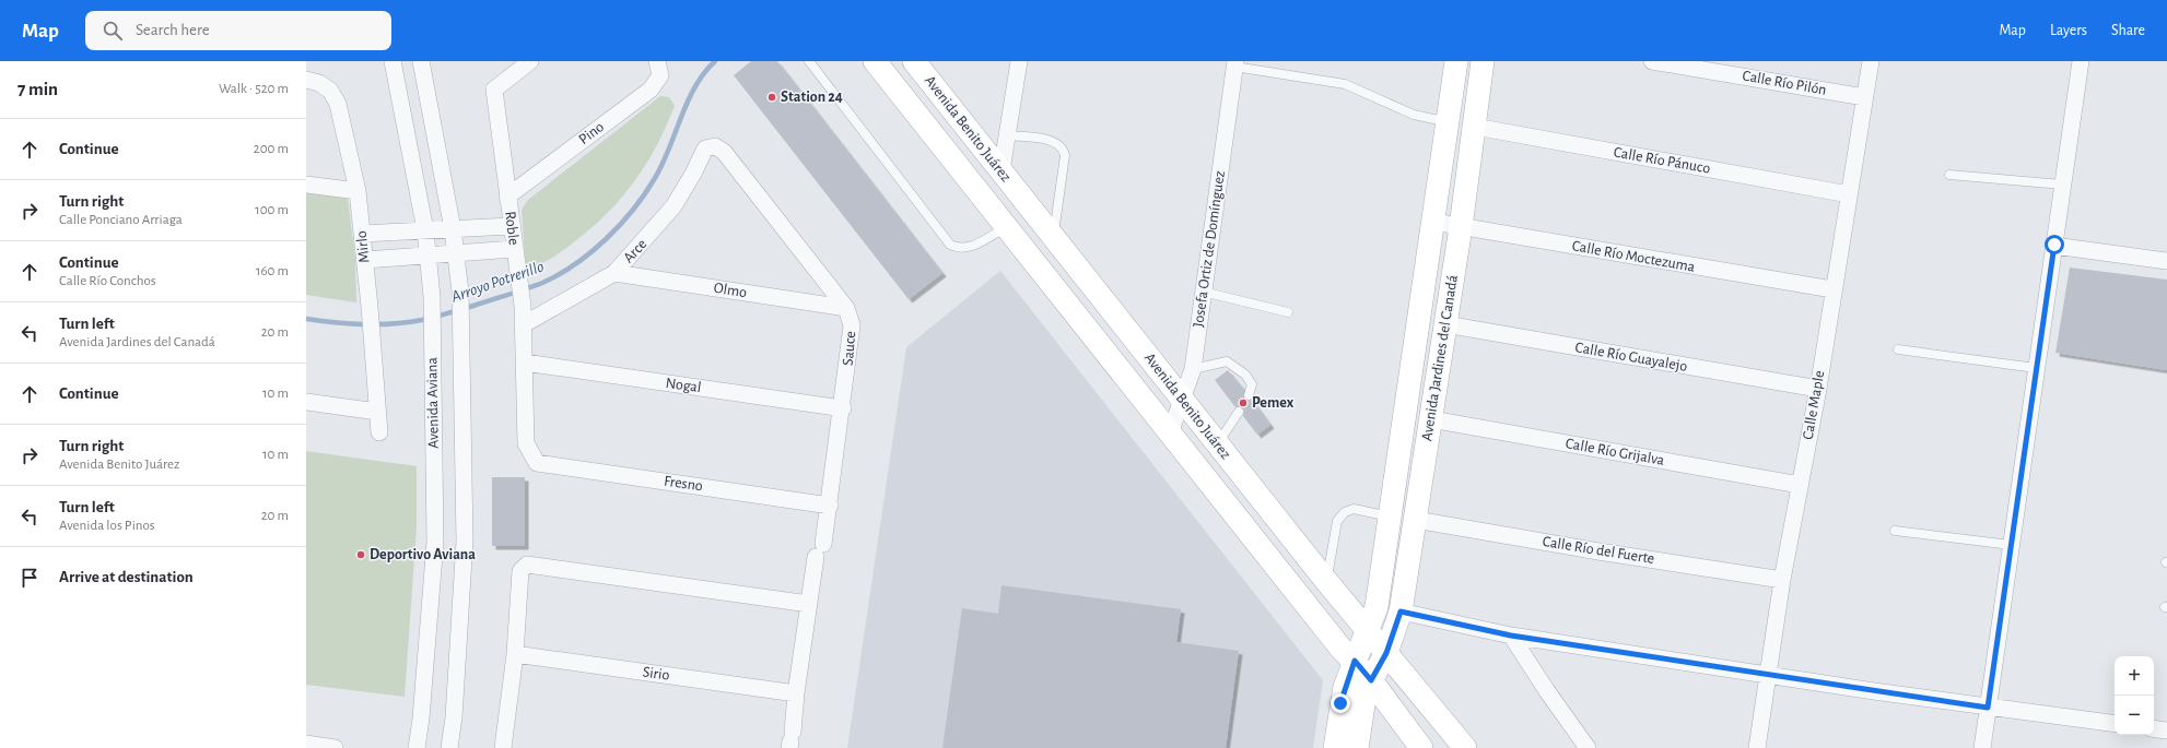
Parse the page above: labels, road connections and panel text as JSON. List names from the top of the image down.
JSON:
{
  "streets": {
    "street": [
      "Calle Río Pilón",
      "Avenida Benito Juárez",
      "Pino",
      "Calle Río Pánuco",
      "Roble",
      "Mirlo",
      "Josefa Ortiz de Domínguez",
      "Arce",
      "Calle Río Moctezuma",
      "Olmo",
      "Sauce",
      "Calle Río Guayalejo",
      "Avenida Jardines del Canadá",
      "Nogal",
      "Avenida Aviana",
      "Calle Maple",
      "Calle Río Grijalva",
      "Fresno",
      "Calle Río del Fuerte",
      "Sirio"
    ]
  },
  "crossings": [
    ["Calle Río Pilón", "Calle Maple"],
    ["Avenida Benito Juárez", "Josefa Ortiz de Domínguez"],
    ["Avenida Benito Juárez", "Avenida Jardines del Canadá"],
    ["Pino", "Roble"],
    ["Calle Río Pánuco", "Avenida Jardines del Canadá"],
    ["Calle Río Pánuco", "Calle Maple"],
    ["Roble", "Arce"],
    ["Roble", "Nogal"],
    ["Roble", "Fresno"],
    ["Arce", "Olmo"],
    ["Arce", "Sauce"],
    ["Calle Río Moctezuma", "Avenida Jardines del Canadá"],
    ["Calle Río Moctezuma", "Calle Maple"],
    ["Olmo", "Sauce"],
    ["Sauce", "Nogal"],
    ["Sauce", "Fresno"],
    ["Sauce", "Sirio"],
    ["Calle Río Guayalejo", "Avenida Jardines del Canadá"],
    ["Calle Río Guayalejo", "Calle Maple"],
    ["Avenida Jardines del Canadá", "Calle Río Grijalva"],
    ["Avenida Jardines del Canadá", "Calle Río del Fuerte"],
    ["Calle Maple", "Calle Río Grijalva"],
    ["Calle Maple", "Calle Río del Fuerte"]
  ],
  "water": ["Arroyo Potrerillo"],
  "places": ["Station 24", "Pemex", "Deportivo Aviana"],
  "page": {
    "header": "Map",
    "search": "Search here",
    "nav": ["Map", "Layers", "Share"],
    "heading": ["7 min", "Walk · 520 m"],
    "list": [
      ["Continue", "200 m"],
      ["Turn right", "Calle Ponciano Arriaga", "100 m"],
      ["Continue", "Calle Río Conchos", "160 m"],
      ["Turn left", "Avenida Jardines del Canadá", "20 m"],
      ["Continue", "10 m"],
      ["Turn right", "Avenida Benito Juárez", "10 m"],
      ["Turn left", "Avenida los Pinos", "20 m"],
      "Arrive at destination"
    ],
    "map_buttons": ["+", "−"]
  }
}
